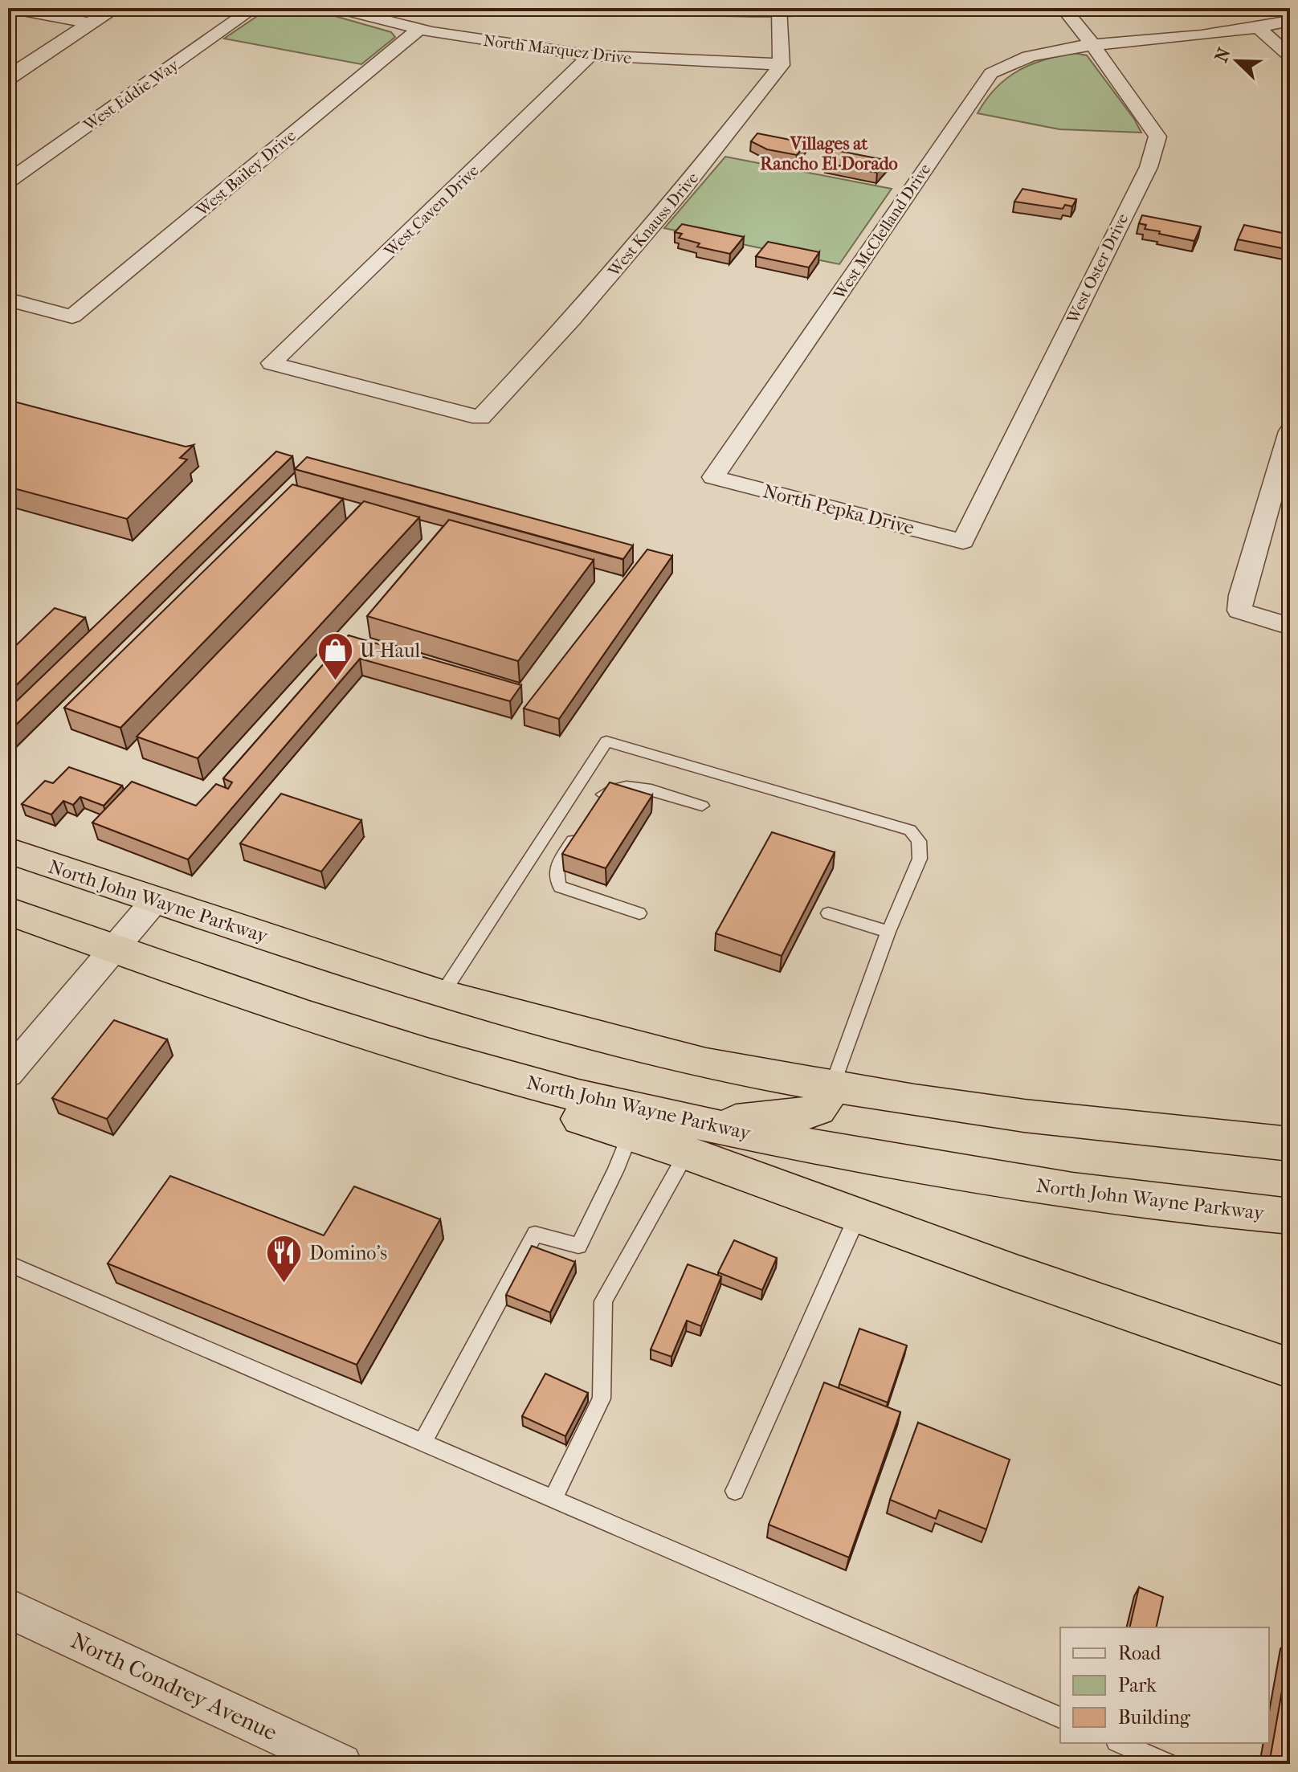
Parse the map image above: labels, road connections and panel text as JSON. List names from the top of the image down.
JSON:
{
  "streets": {
    "highway": ["North John Wayne Parkway"],
    "street": [
      "North Marquez Drive",
      "West Eddie Way",
      "West Bailey Drive",
      "West Caven Drive",
      "West Knauss Drive",
      "West McClelland Drive",
      "West Oster Drive",
      "North Pepka Drive",
      "North Condrey Avenue"
    ]
  },
  "crossings": [
    ["North Marquez Drive", "West Bailey Drive"],
    ["North Marquez Drive", "West Caven Drive"],
    ["North Marquez Drive", "West Knauss Drive"],
    ["West Caven Drive", "West Knauss Drive"],
    ["West McClelland Drive", "West Oster Drive"],
    ["West McClelland Drive", "North Pepka Drive"],
    ["West Oster Drive", "North Pepka Drive"]
  ],
  "districts": ["Villages at Rancho El Dorado"],
  "places": {
    "shop": ["U-Haul"],
    "restaurant": ["Domino's"]
  },
  "legend": ["Road", "Park", "Building"],
  "north": "top left"
}
